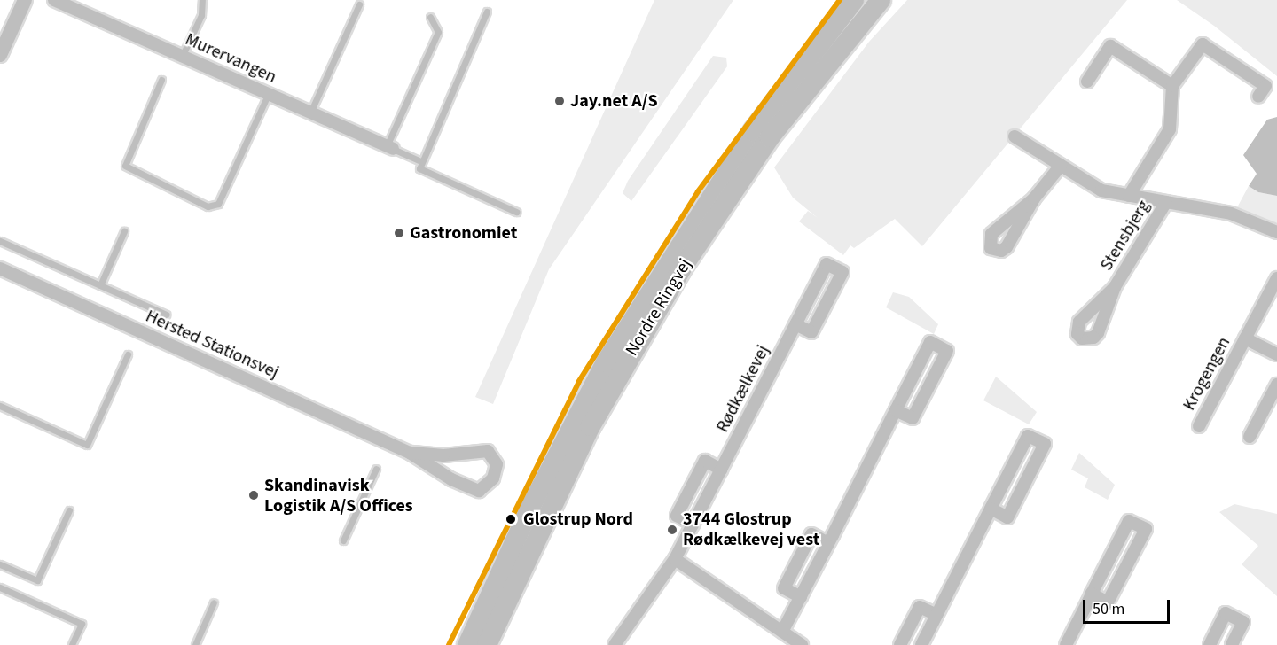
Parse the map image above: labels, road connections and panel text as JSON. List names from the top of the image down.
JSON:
{
  "streets": {
    "main road": ["Nordre Ringvej"],
    "street": [
      "Murervangen",
      "Stensbjerg",
      "Hersted Stationsvej",
      "Krogengen",
      "Rødkælkevej"
    ]
  },
  "places": [
    "Jay.net A/S",
    "Gastronomiet",
    "Skandinavisk Logistik A/S Offices",
    "Glostrup Nord",
    "3744 Glostrup Rødkælkevej vest"
  ],
  "scale_bar": "50 m"
}
